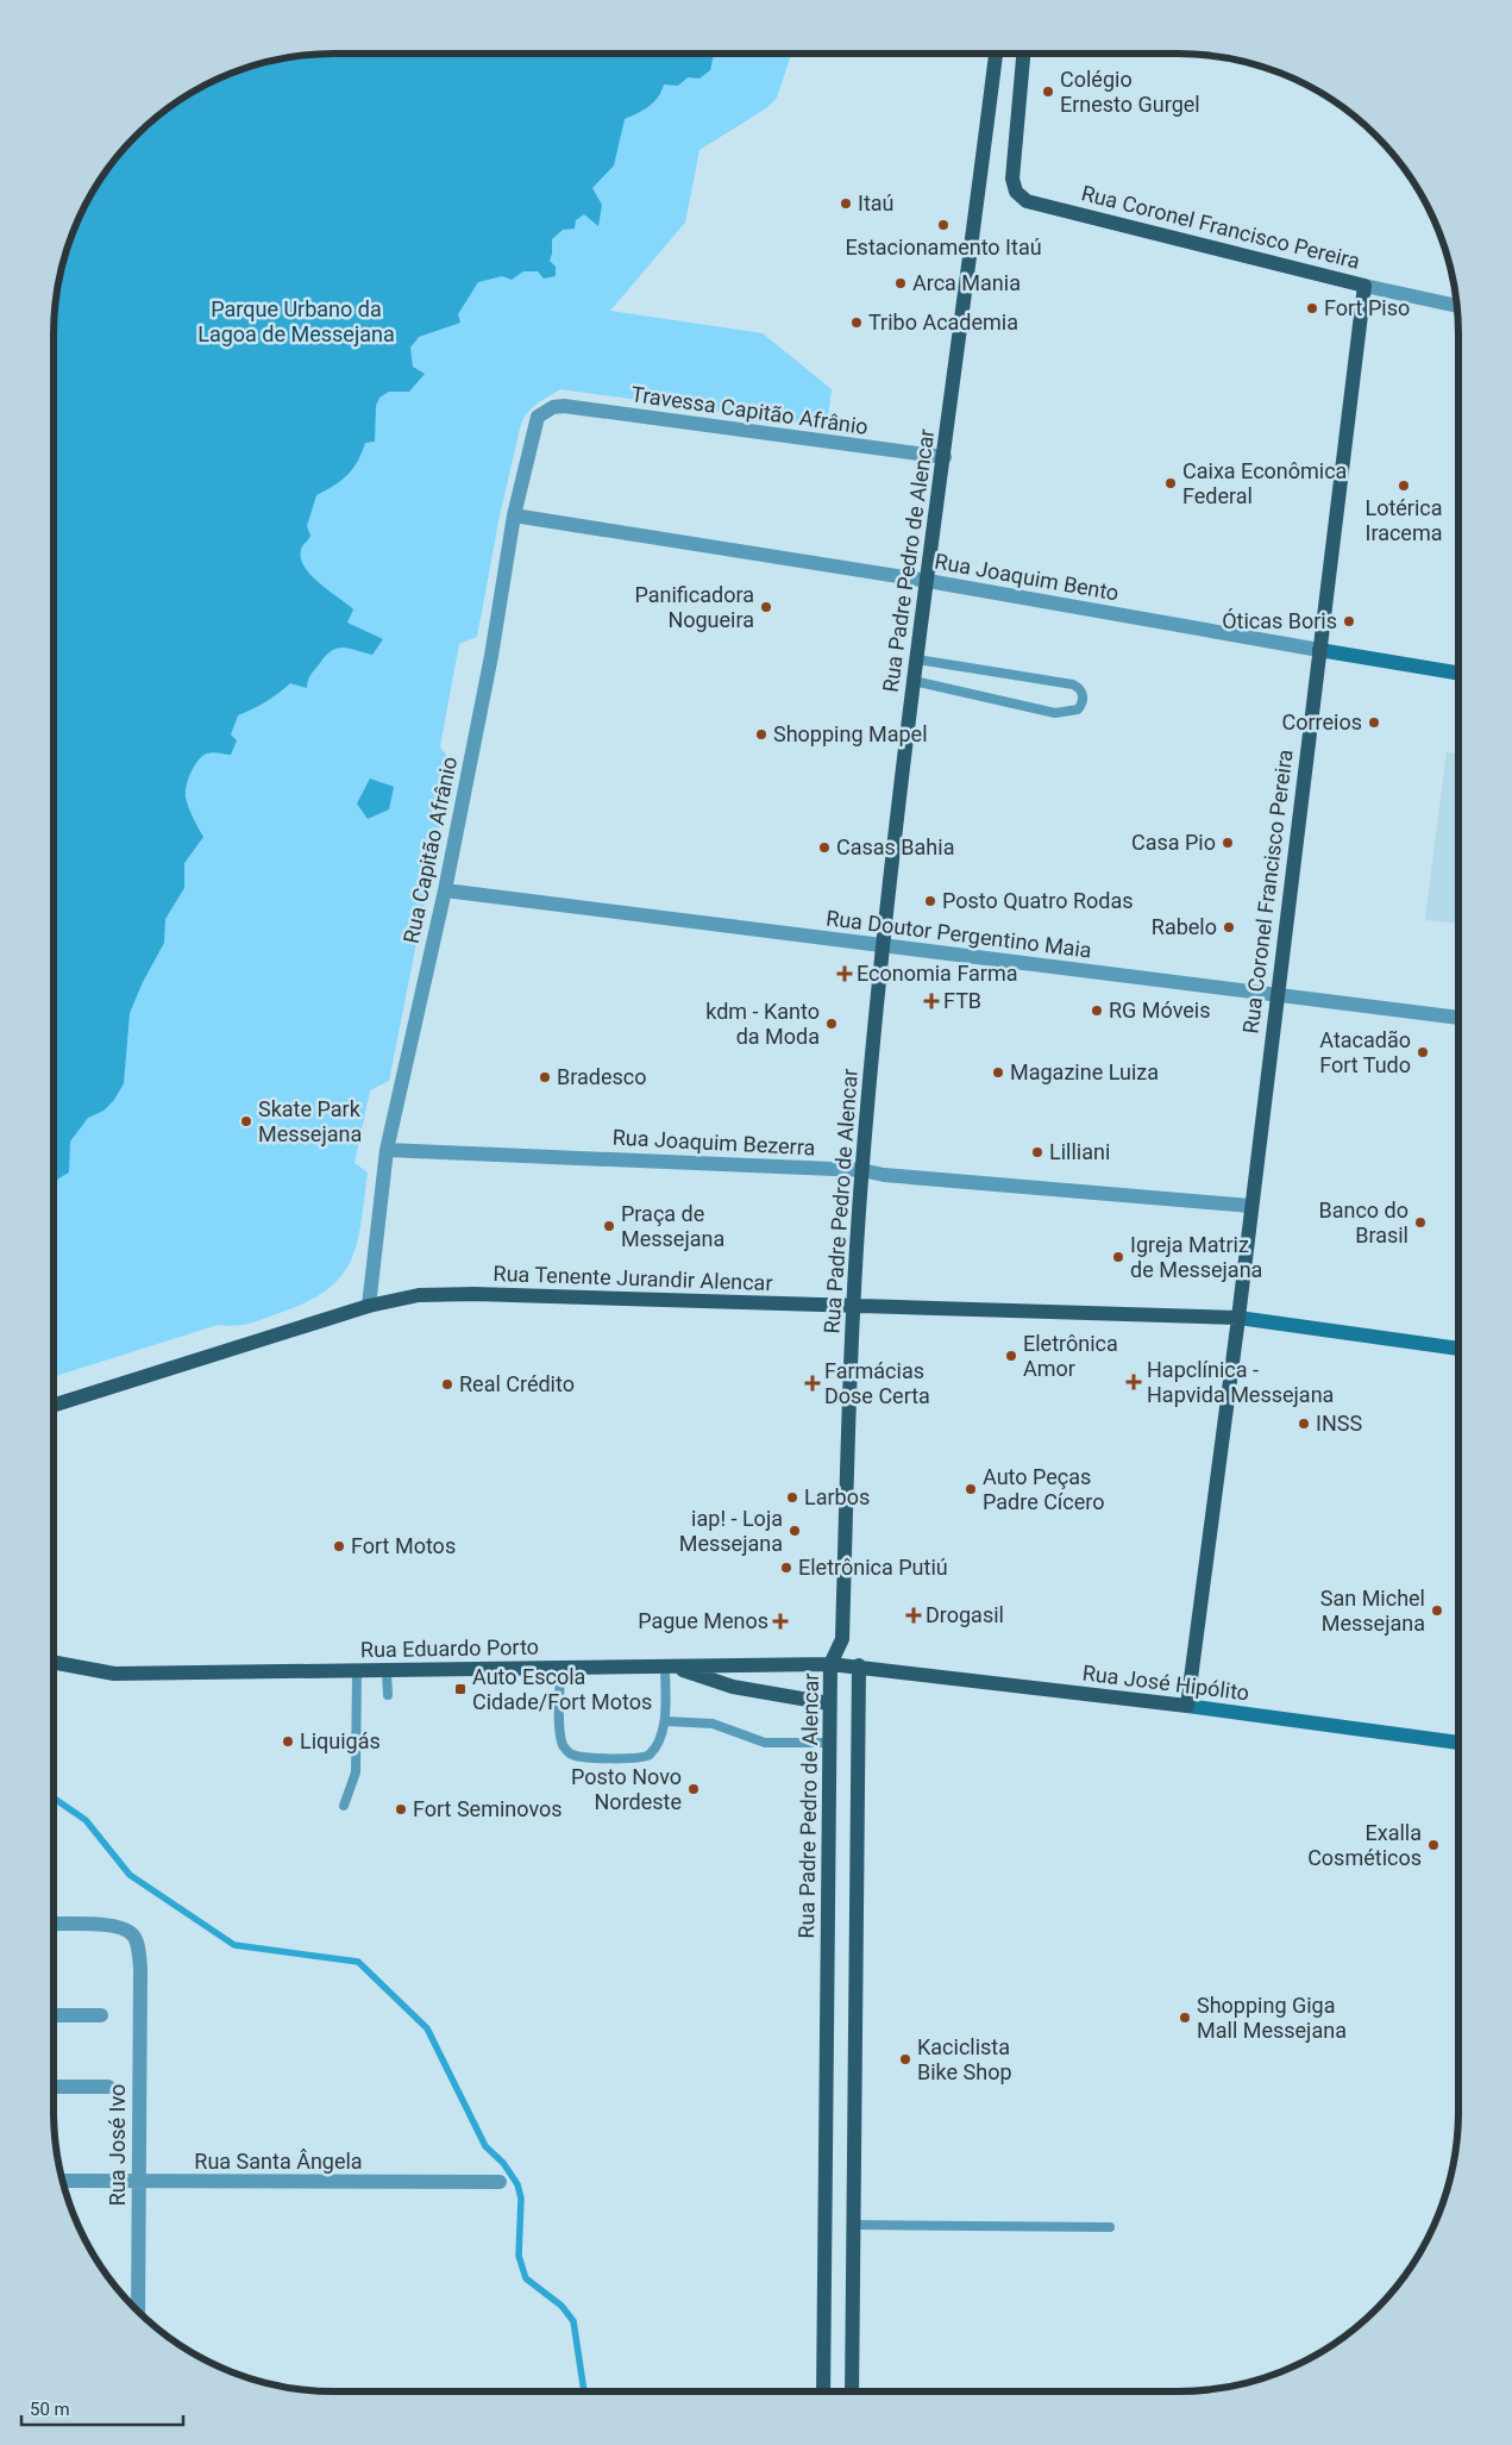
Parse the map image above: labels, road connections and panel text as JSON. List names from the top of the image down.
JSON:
{
  "streets": {
    "main road": [
      "Rua Coronel Francisco Pereira",
      "Rua Padre Pedro de Alencar",
      "Rua Tenente Jurandir Alencar",
      "Rua Eduardo Porto",
      "Rua José Hipólito"
    ],
    "street": [
      "Travessa Capitão Afrânio",
      "Rua Joaquim Bento",
      "Rua Capitão Afrânio",
      "Rua Doutor Pergentino Maia",
      "Rua Joaquim Bezerra",
      "Rua José Ivo",
      "Rua Santa Ângela"
    ]
  },
  "crossings": [
    ["Rua Coronel Francisco Pereira", "Rua Joaquim Bento"],
    ["Rua Coronel Francisco Pereira", "Rua Doutor Pergentino Maia"],
    ["Rua Coronel Francisco Pereira", "Rua Joaquim Bezerra"],
    ["Rua Coronel Francisco Pereira", "Rua Tenente Jurandir Alencar"],
    ["Rua Coronel Francisco Pereira", "Rua José Hipólito"],
    ["Travessa Capitão Afrânio", "Rua Padre Pedro de Alencar"],
    ["Travessa Capitão Afrânio", "Rua Capitão Afrânio"],
    ["Rua Padre Pedro de Alencar", "Rua Joaquim Bento"],
    ["Rua Padre Pedro de Alencar", "Rua Doutor Pergentino Maia"],
    ["Rua Padre Pedro de Alencar", "Rua Joaquim Bezerra"],
    ["Rua Padre Pedro de Alencar", "Rua Tenente Jurandir Alencar"],
    ["Rua Padre Pedro de Alencar", "Rua Eduardo Porto"],
    ["Rua Joaquim Bento", "Rua Capitão Afrânio"],
    ["Rua Capitão Afrânio", "Rua Doutor Pergentino Maia"],
    ["Rua Capitão Afrânio", "Rua Joaquim Bezerra"],
    ["Rua Capitão Afrânio", "Rua Tenente Jurandir Alencar"],
    ["Rua Eduardo Porto", "Rua José Hipólito"],
    ["Rua José Ivo", "Rua Santa Ângela"]
  ],
  "parks": ["Parque Urbano da Lagoa de Messejana"],
  "places": {
    "other": [
      "Colégio Ernesto Gurgel",
      "Itaú",
      "Estacionamento Itaú",
      "Arca Mania",
      "Fort Piso",
      "Tribo Academia",
      "Caixa Econômica Federal",
      "Lotérica Iracema",
      "Panificadora Nogueira",
      "Óticas Boris",
      "Correios",
      "Shopping Mapel",
      "Casa Pio",
      "Casas Bahia",
      "Posto Quatro Rodas",
      "Rabelo",
      "RG Móveis",
      "kdm - Kanto da Moda",
      "Atacadão Fort Tudo",
      "Magazine Luiza",
      "Bradesco",
      "Skate Park Messejana",
      "Lilliani",
      "Banco do Brasil",
      "Praça de Messejana",
      "Igreja Matriz de Messejana",
      "Eletrônica Amor",
      "Real Crédito",
      "INSS",
      "Auto Peças Padre Cícero",
      "Larbos",
      "iap! - Loja Messejana",
      "Fort Motos",
      "Eletrônica Putiú",
      "San Michel Messejana",
      "Liquigás",
      "Posto Novo Nordeste",
      "Fort Seminovos",
      "Exalla Cosméticos",
      "Shopping Giga Mall Messejana",
      "Kaciclista Bike Shop"
    ],
    "health": [
      "Economia Farma",
      "FTB",
      "Hapclínica - Hapvida Messejana",
      "Farmácias Dose Certa",
      "Drogasil",
      "Pague Menos"
    ],
    "transit": ["Auto Escola Cidade/Fort Motos"]
  },
  "scale_bar": "50 m"
}
